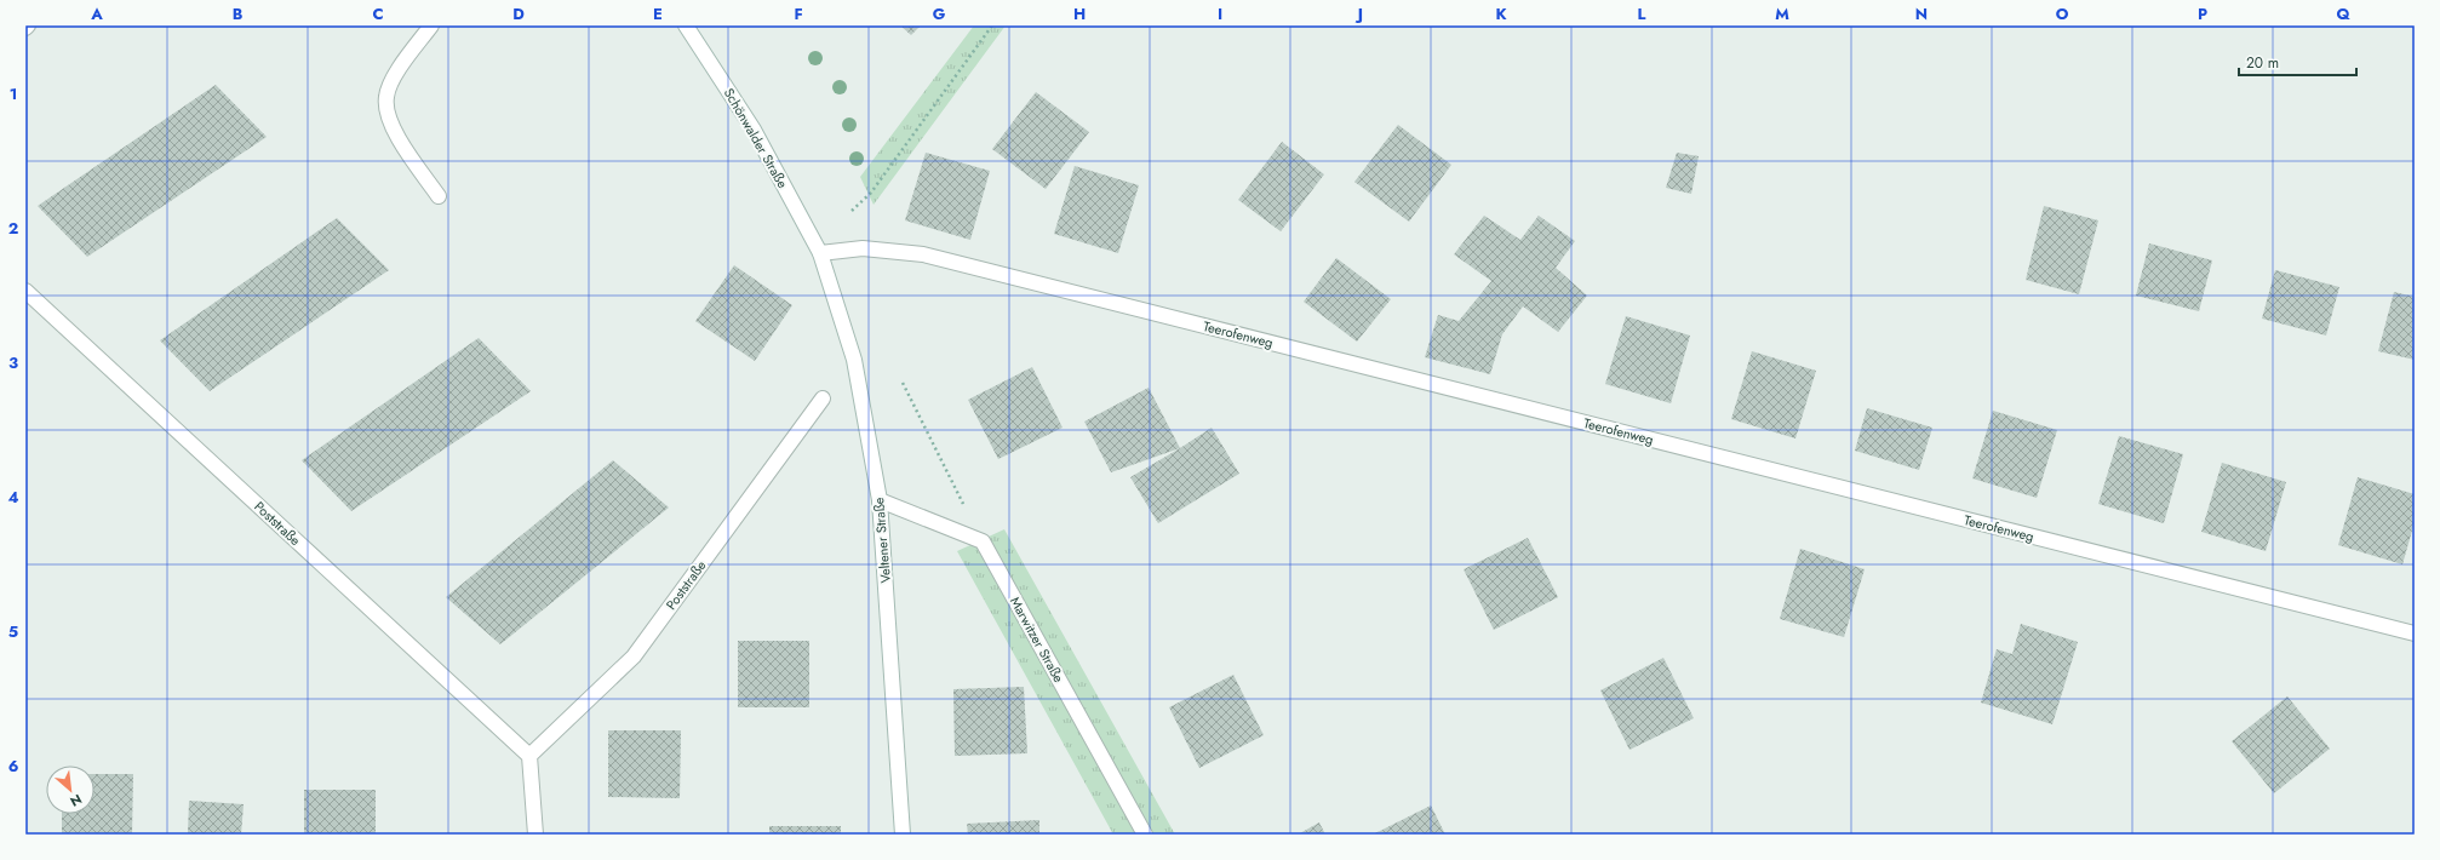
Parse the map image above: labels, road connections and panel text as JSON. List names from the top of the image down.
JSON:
{
  "streets": {
    "street": [
      "Schönwalder Straße",
      "Teerofenweg",
      "Poststraße",
      "Veltener Straße",
      "Marwitzer Straße"
    ]
  },
  "crossings": [
    ["Schönwalder Straße", "Teerofenweg"],
    ["Schönwalder Straße", "Veltener Straße"],
    ["Teerofenweg", "Veltener Straße"]
  ],
  "scale_bar": "20 m",
  "north": "bottom right",
  "grid": {
    "columns": [
      "A",
      "B",
      "C",
      "D",
      "E",
      "F",
      "G",
      "H",
      "I",
      "J",
      "K",
      "L",
      "M",
      "N",
      "O",
      "P",
      "Q"
    ],
    "rows": [
      "1",
      "2",
      "3",
      "4",
      "5",
      "6"
    ]
  }
}
